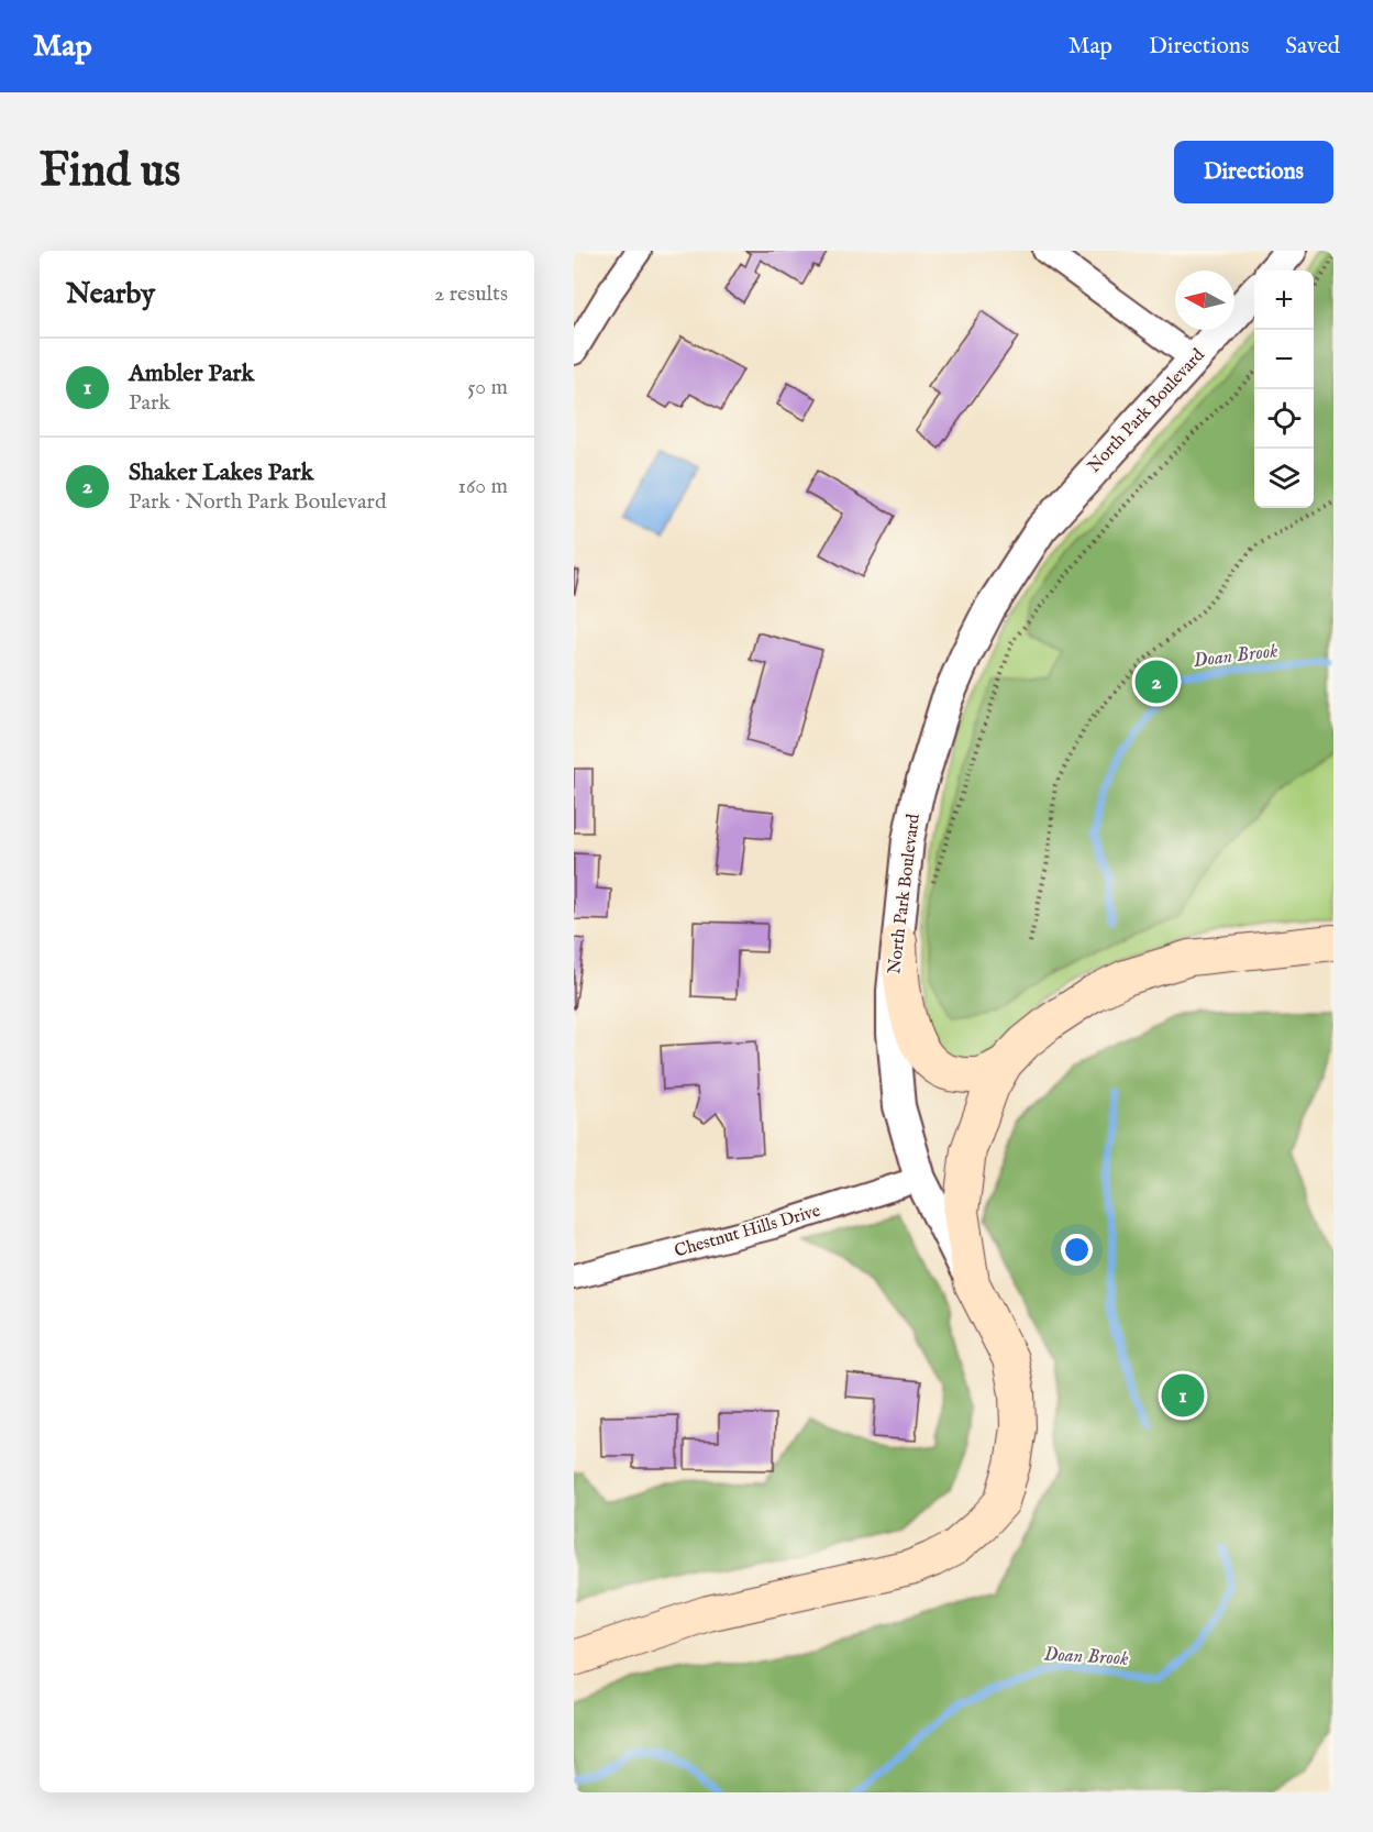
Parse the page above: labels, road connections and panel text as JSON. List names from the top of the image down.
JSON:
{
  "streets": {
    "street": ["North Park Boulevard", "Chestnut Hills Drive"]
  },
  "crossings": [
    ["North Park Boulevard", "Chestnut Hills Drive"]
  ],
  "water": ["Doan Brook"],
  "north": "left",
  "page": {
    "header": "Map",
    "nav": ["Map", "Directions", "Saved"],
    "buttons": "Directions",
    "title": "Find us",
    "heading": ["Nearby", "2 results"],
    "map_buttons": ["+", "−"],
    "list": [
      {
        "mark": "1",
        "name": "Ambler Park",
        "note": "Park",
        "value": "50 m"
      },
      {
        "mark": "2",
        "name": "Shaker Lakes Park",
        "note": "Park · North Park Boulevard",
        "value": "160 m"
      }
    ],
    "pins": ["2", "1"]
  }
}
